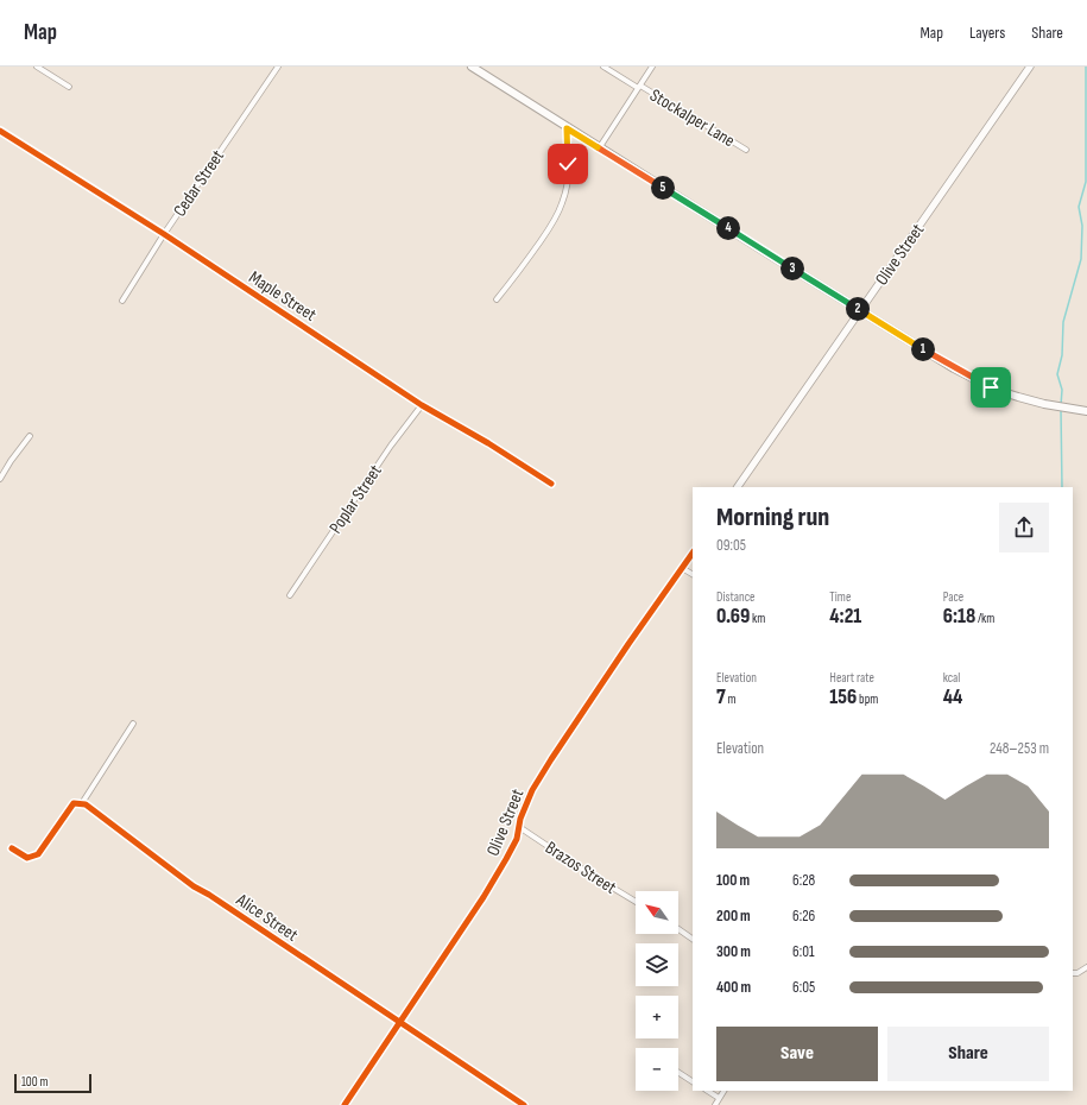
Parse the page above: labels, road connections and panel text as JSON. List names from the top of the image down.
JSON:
{
  "streets": {
    "street": [
      "Stockalper Lane",
      "Cedar Street",
      "Olive Street",
      "Maple Street",
      "Poplar Street",
      "Brazos Street",
      "Alice Street"
    ]
  },
  "crossings": [
    ["Cedar Street", "Maple Street"],
    ["Olive Street", "Brazos Street"],
    ["Olive Street", "Alice Street"],
    ["Maple Street", "Poplar Street"]
  ],
  "scale_bar": "100 m",
  "north": "top left",
  "page": {
    "header": "Map",
    "nav": ["Map", "Layers", "Share"],
    "pins": [
      "5",
      "4",
      "3",
      "2",
      "1"
    ],
    "heading": ["Morning run", "09:05"],
    "stats": [
      ["Distance", "0.69 km"],
      ["Time", "4:21"],
      ["Pace", "6:18 /km"],
      ["Elevation", "7 m"],
      ["Heart rate", "156 bpm"],
      ["kcal", "44"]
    ],
    "chart": ["Elevation", "248–253 m"],
    "list": [
      {
        "name": "100 m",
        "note": "6:28"
      },
      {
        "name": "200 m",
        "note": "6:26"
      },
      {
        "name": "300 m",
        "note": "6:01"
      },
      {
        "name": "400 m",
        "note": "6:05"
      }
    ],
    "map_buttons": ["+", "−"],
    "buttons": ["Save", "Share"],
    "scale": "100 m"
  }
}
